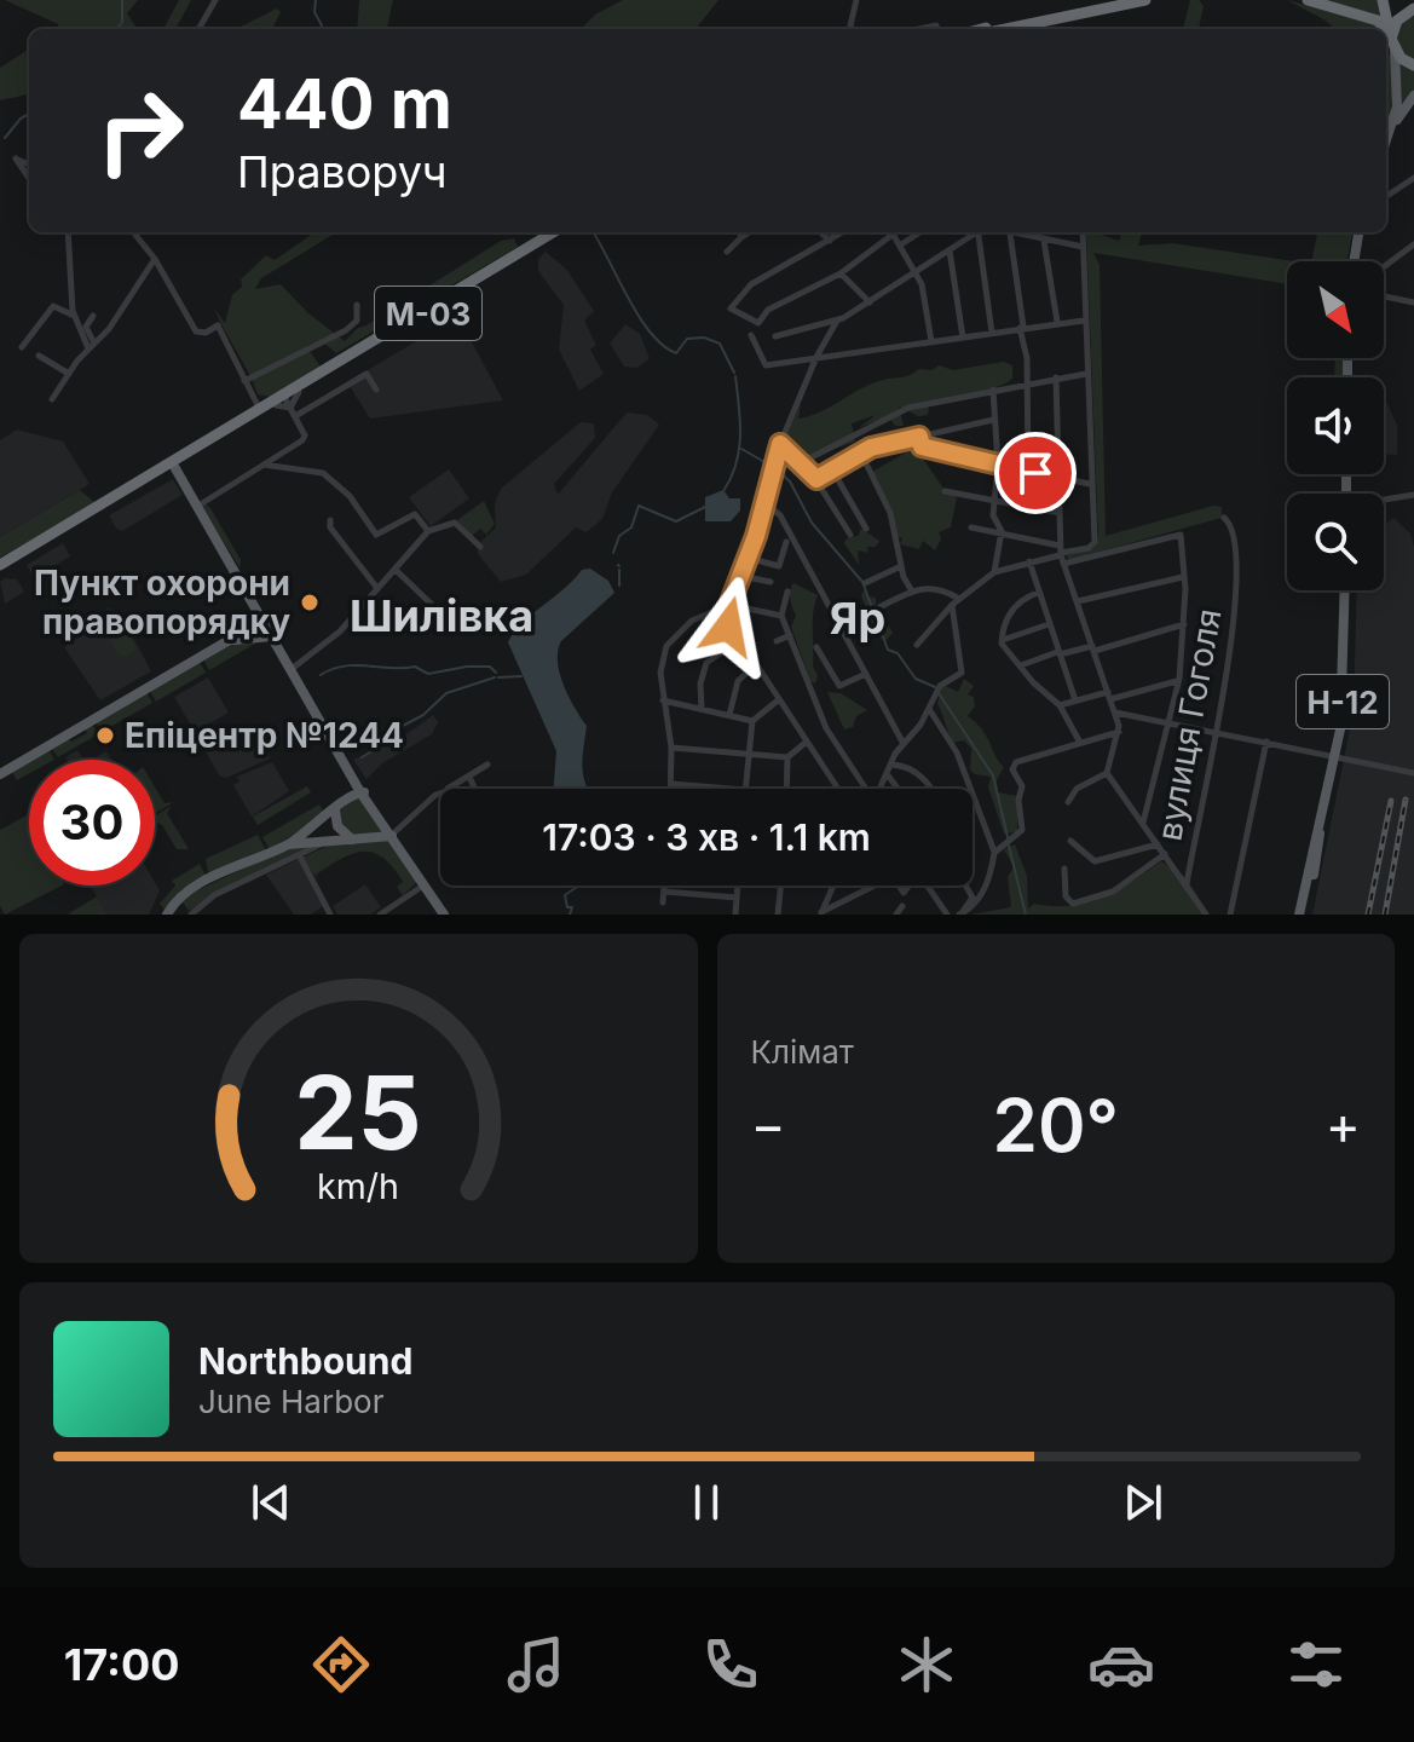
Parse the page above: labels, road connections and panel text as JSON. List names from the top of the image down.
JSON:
{
  "streets": {
    "highway": ["М-03"],
    "main road": ["Н-12"],
    "street": ["вулиця Гоголя"]
  },
  "districts": ["Шилівка", "Яр"],
  "places": ["Пункт охорони правопорядку", "Епіцентр №1244"],
  "north": "bottom right",
  "page": {
    "turn": ["440 m", "Праворуч"],
    "limit": "30",
    "trip": "17:03 · 3 хв · 1.1 km",
    "tile": "Клімат",
    "heat": ["−", "20°", "+"],
    "song": ["Northbound", "June Harbor"],
    "tabs": "17:00",
    "gauge": ["25", "km/h"]
  }
}
